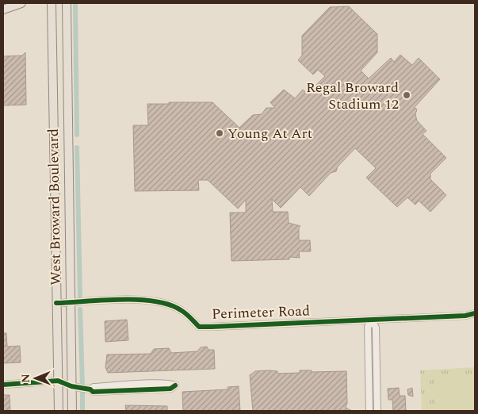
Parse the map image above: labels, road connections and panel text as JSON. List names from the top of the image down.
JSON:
{
  "streets": {
    "main road": ["West Broward Boulevard"],
    "street": ["Perimeter Road"]
  },
  "crossings": [
    ["West Broward Boulevard", "Perimeter Road"]
  ],
  "places": ["Regal Broward Stadium 12", "Young At Art"],
  "north": "left"
}
